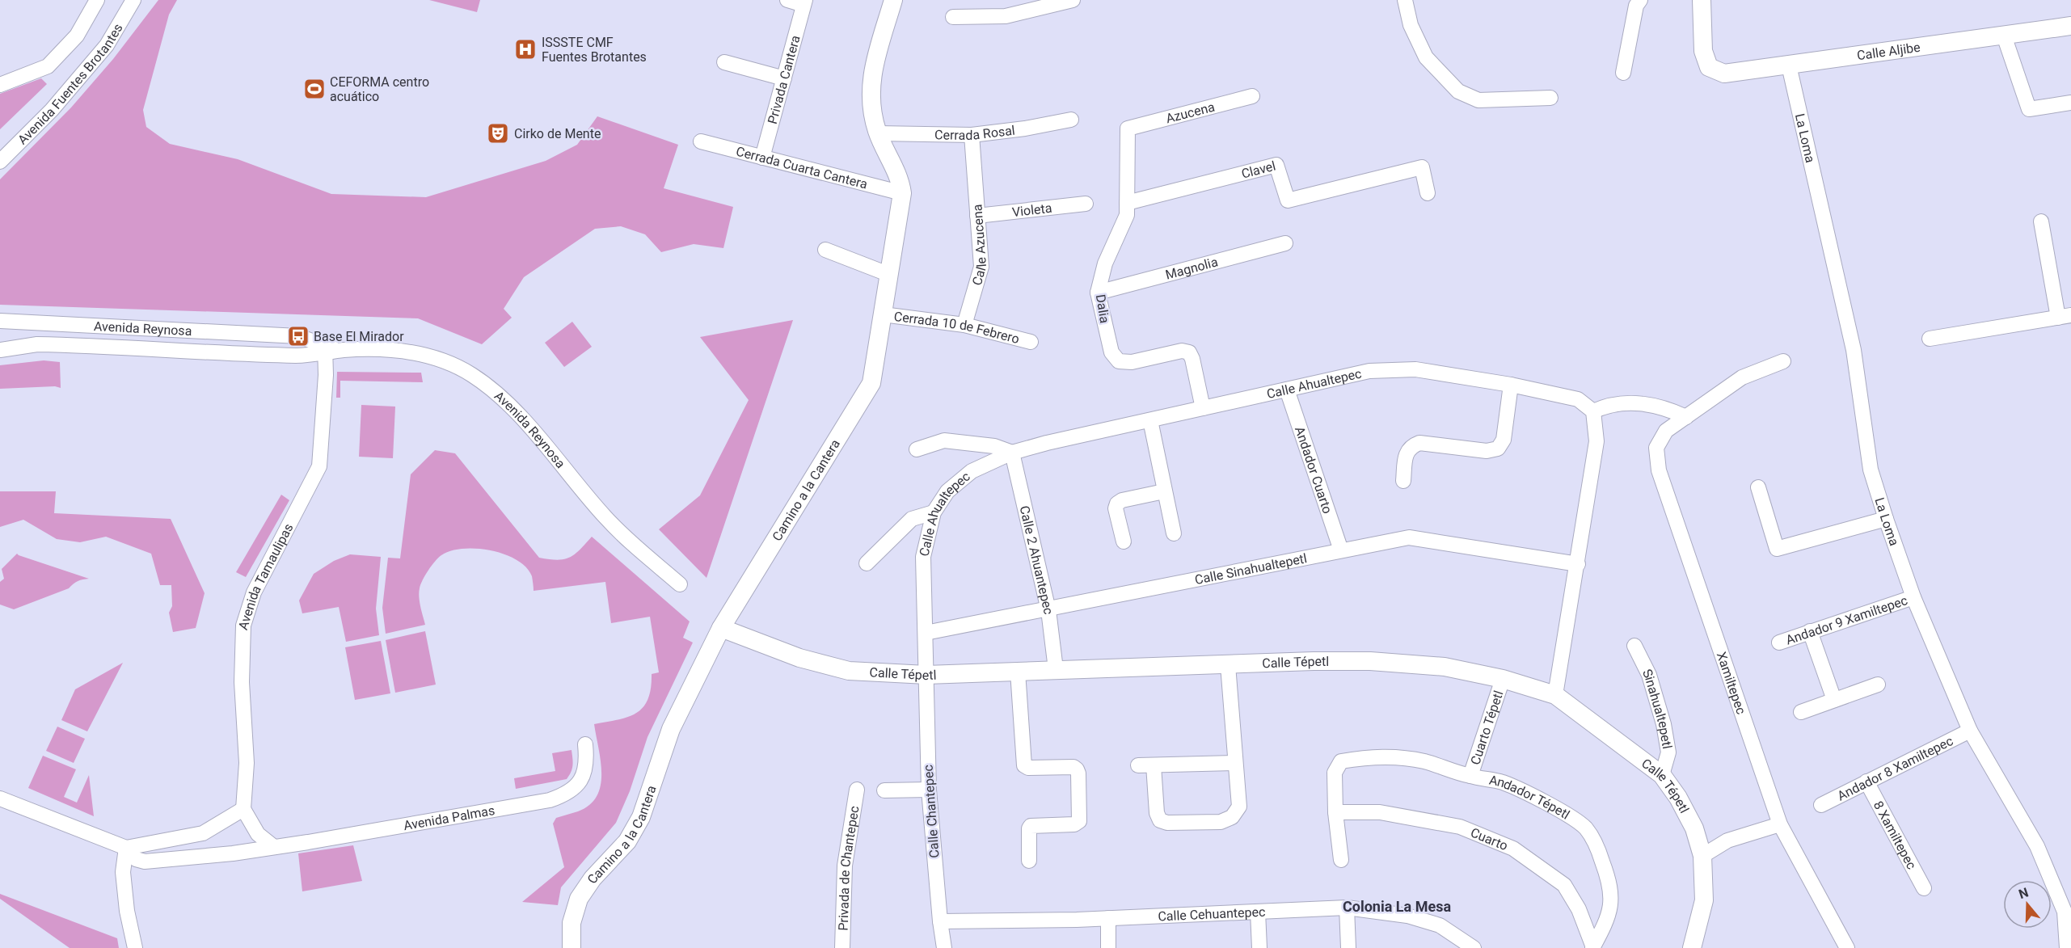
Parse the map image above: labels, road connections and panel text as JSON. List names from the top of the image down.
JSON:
{
  "streets": {
    "street": [
      "Calle Aljibe",
      "Privada Cantera",
      "Avenida Fuentes Brotantes",
      "Azucena",
      "Cerrada Rosal",
      "La Loma",
      "Cerrada Cuarta Cantera",
      "Clavel",
      "Violeta",
      "Calle Azucena",
      "Magnolia",
      "Dalia",
      "Avenida Reynosa",
      "Cerrada 10 de Febrero",
      "Calle Ahualtepec",
      "Andador Cuarto",
      "Camino a la Cantera",
      "Calle 2 Ahuantepec",
      "Calle Sinahualtepetl",
      "Avenida Tamaulipas",
      "Andador 9 Xamiltepec",
      "Calle Tépetl",
      "Xamiltepec",
      "Sinahualtepetl",
      "Cuarto Tépetl",
      "Andador 8 Xamiltepec",
      "Andador Tépetl",
      "Calle Chantepec",
      "Avenida Palmas",
      "8 Xamiltepec",
      "Cuarto",
      "Privada de Chantepec",
      "Calle Cehuantepec"
    ]
  },
  "crossings": [
    ["Calle Aljibe", "La Loma"],
    ["Privada Cantera", "Cerrada Cuarta Cantera"],
    ["Azucena", "Dalia"],
    ["Cerrada Rosal", "Calle Azucena"],
    ["Cerrada Rosal", "Camino a la Cantera"],
    ["La Loma", "Andador 9 Xamiltepec"],
    ["La Loma", "Andador 8 Xamiltepec"],
    ["Cerrada Cuarta Cantera", "Camino a la Cantera"],
    ["Clavel", "Dalia"],
    ["Violeta", "Calle Azucena"],
    ["Calle Azucena", "Cerrada 10 de Febrero"],
    ["Magnolia", "Dalia"],
    ["Dalia", "Calle Ahualtepec"],
    ["Avenida Reynosa", "Avenida Tamaulipas"],
    ["Cerrada 10 de Febrero", "Camino a la Cantera"],
    ["Calle Ahualtepec", "Andador Cuarto"],
    ["Calle Ahualtepec", "Calle 2 Ahuantepec"],
    ["Calle Ahualtepec", "Calle Sinahualtepetl"],
    ["Calle Ahualtepec", "Calle Tépetl"],
    ["Calle Ahualtepec", "Calle Chantepec"],
    ["Andador Cuarto", "Calle Sinahualtepetl"],
    ["Camino a la Cantera", "Calle Tépetl"],
    ["Calle 2 Ahuantepec", "Calle Sinahualtepetl"],
    ["Calle 2 Ahuantepec", "Calle Tépetl"],
    ["Calle Tépetl", "Sinahualtepetl"],
    ["Calle Tépetl", "Cuarto Tépetl"],
    ["Calle Tépetl", "Calle Chantepec"],
    ["Cuarto Tépetl", "Andador Tépetl"],
    ["Andador 8 Xamiltepec", "8 Xamiltepec"],
    ["Andador Tépetl", "Cuarto"],
    ["Calle Chantepec", "Calle Cehuantepec"]
  ],
  "districts": ["Colonia La Mesa"],
  "places": {
    "hospital": ["ISSSTE CMF Fuentes Brotantes"],
    "sports": ["CEFORMA centro acuático"],
    "theatre": ["Cirko de Mente"],
    "bus stop": ["Base El Mirador"]
  },
  "north": "top"
}
